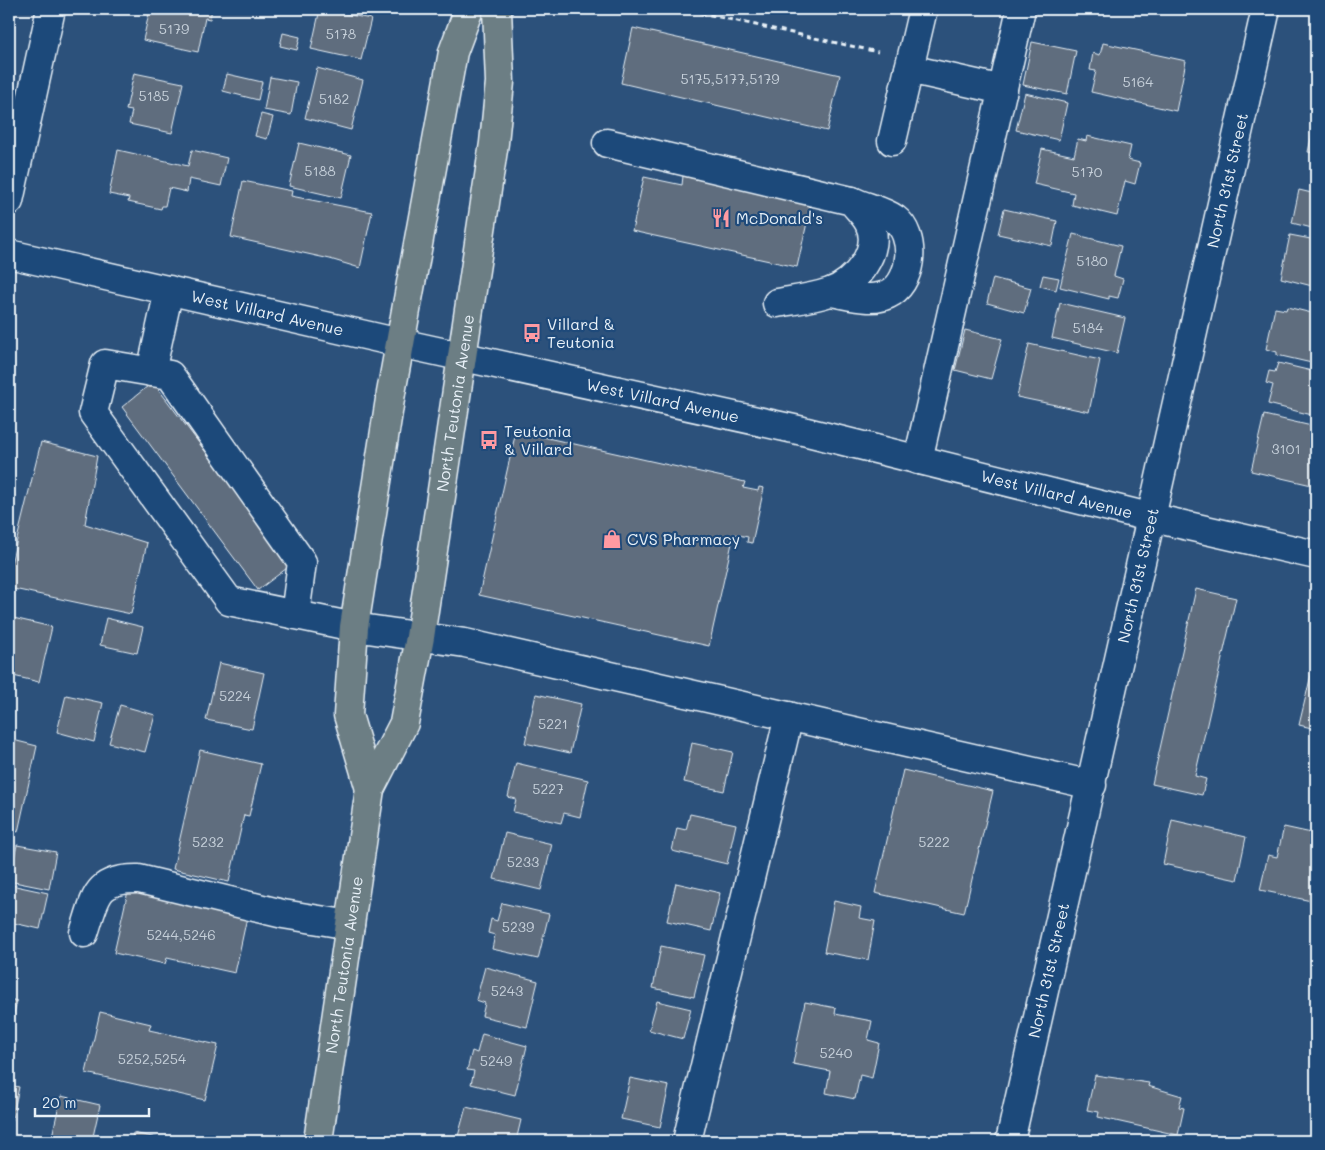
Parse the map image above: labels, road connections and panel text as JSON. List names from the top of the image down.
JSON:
{
  "streets": {
    "main road": ["North Teutonia Avenue"],
    "street": ["North 31st Street", "West Villard Avenue"]
  },
  "crossings": [
    ["North 31st Street", "West Villard Avenue"],
    ["West Villard Avenue", "North Teutonia Avenue"]
  ],
  "places": {
    "restaurant": ["McDonald's"],
    "bus stop": ["Villard & Teutonia", "Teutonia & Villard"],
    "shop": ["CVS Pharmacy"]
  },
  "house_numbers": [
    "5179",
    "5178",
    "5175,5177,5179",
    "5164",
    "5185",
    "5182",
    "5188",
    "5170",
    "5180",
    "5184",
    "3101",
    "5224",
    "5221",
    "5227",
    "5232",
    "5222",
    "5233",
    "5239",
    "5244,5246",
    "5243",
    "5240",
    "5252,5254",
    "5249"
  ],
  "scale_bar": "20 m"
}
